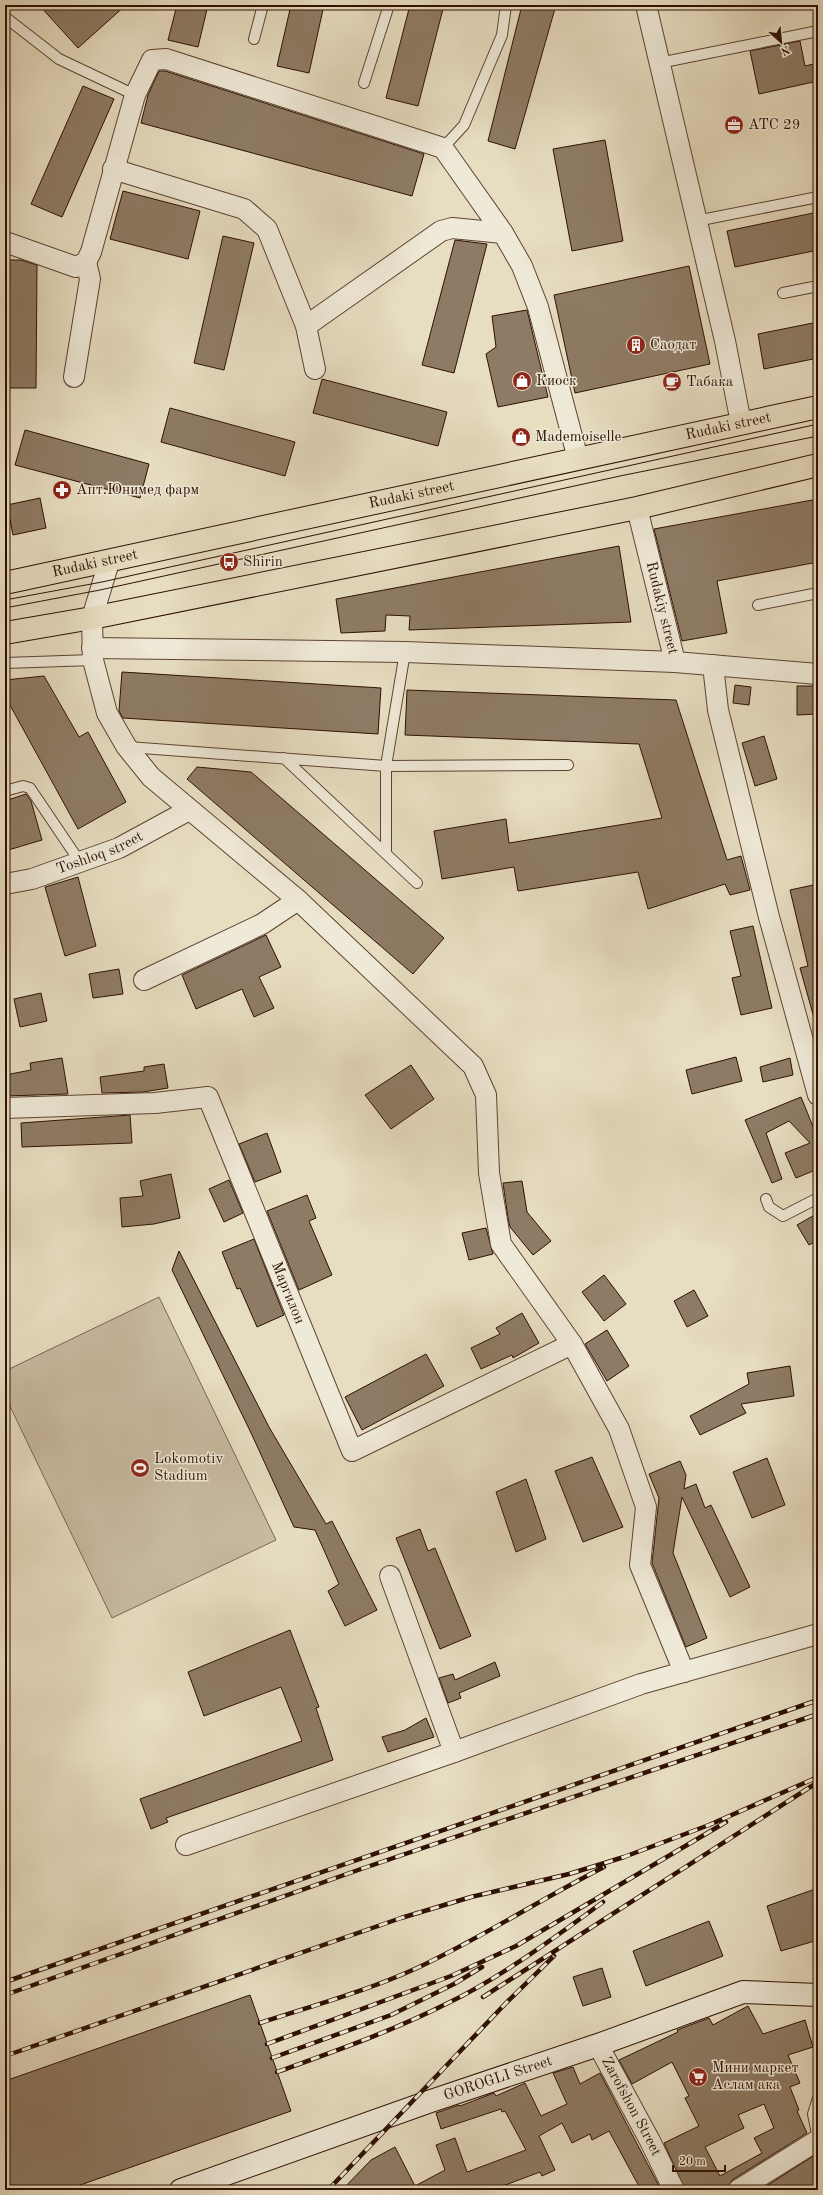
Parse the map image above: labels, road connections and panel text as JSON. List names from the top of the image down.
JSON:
{
  "streets": {
    "main road": ["Rudaki street", "GOROGLI Street"],
    "street": [
      "Rudakiy street",
      "Toshloq street",
      "Маргилон",
      "Zarofshon Street"
    ]
  },
  "crossings": [
    ["GOROGLI Street", "Zarofshon Street"]
  ],
  "places": {
    "office": ["АТС 29"],
    "building": ["Саодат"],
    "shop": ["Киоск", "Mademoiselle"],
    "cafe": ["Табака"],
    "pharmacy": ["Апт.Юнимед фарм"],
    "bus stop": ["Shirin"],
    "sports": ["Lokomotiv Stadium"],
    "supermarket": ["Мини маркет Аслам ака"]
  },
  "scale_bar": "20 m",
  "north": "bottom right"
}
